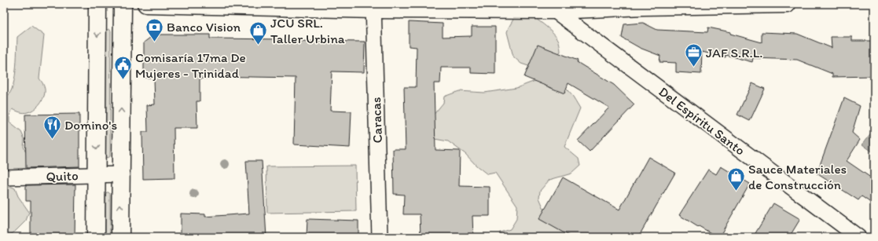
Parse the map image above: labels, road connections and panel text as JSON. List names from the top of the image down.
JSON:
{
  "streets": {
    "street": ["Caracas", "Del Espíritu Santo", "Quito"]
  },
  "places": {
    "bank": ["Banco Vision"],
    "shop": ["JCU SRL. Taller Urbina", "Sauce Materiales de Construcción"],
    "office": ["JAF S.R.L."],
    "public building": ["Comisaría 17ma De Mujeres - Trinidad"],
    "restaurant": ["Domino's"]
  }
}
